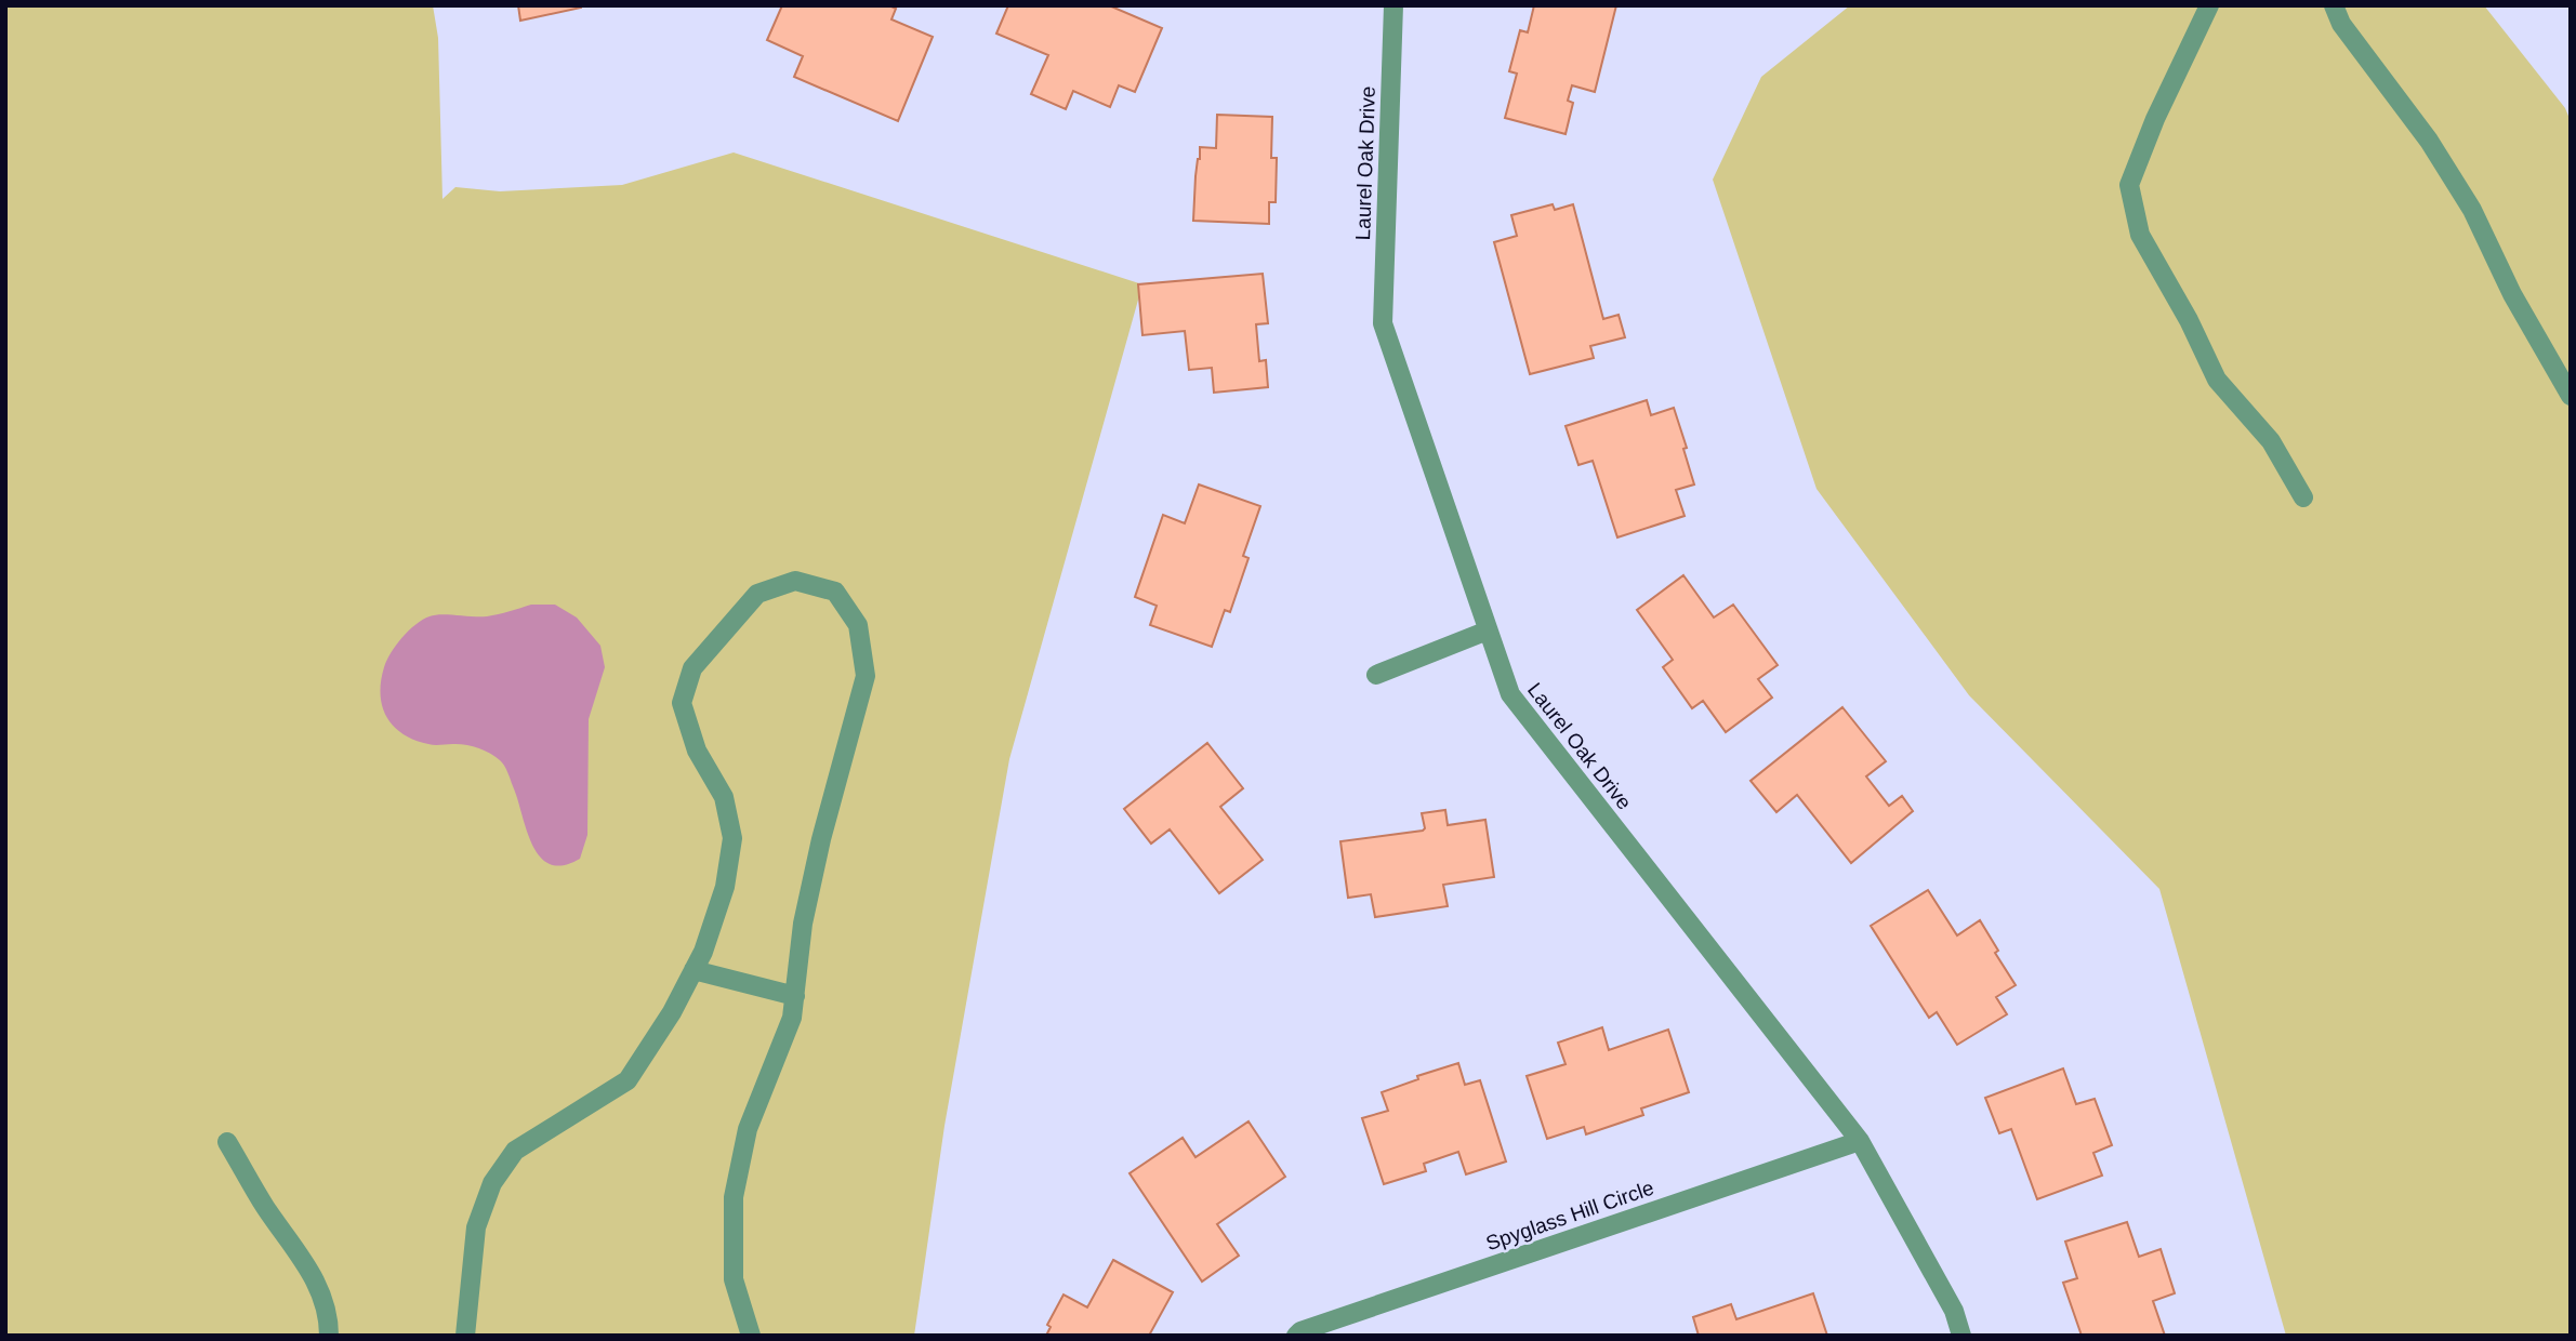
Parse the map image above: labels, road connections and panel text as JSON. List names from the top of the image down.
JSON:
{
  "streets": {
    "street": ["Laurel Oak Drive", "Spyglass Hill Circle"]
  },
  "crossings": [
    ["Laurel Oak Drive", "Spyglass Hill Circle"]
  ]
}
